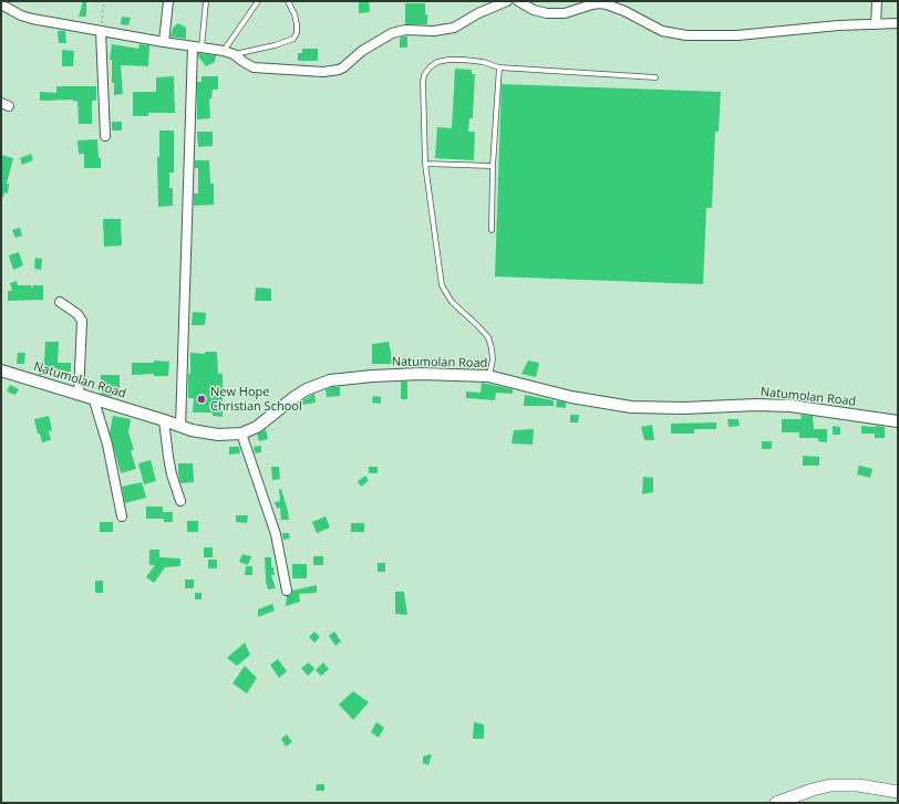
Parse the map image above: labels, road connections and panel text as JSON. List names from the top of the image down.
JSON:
{
  "streets": {
    "street": ["Natumolan Road"]
  },
  "places": ["New Hope Christian School"]
}
